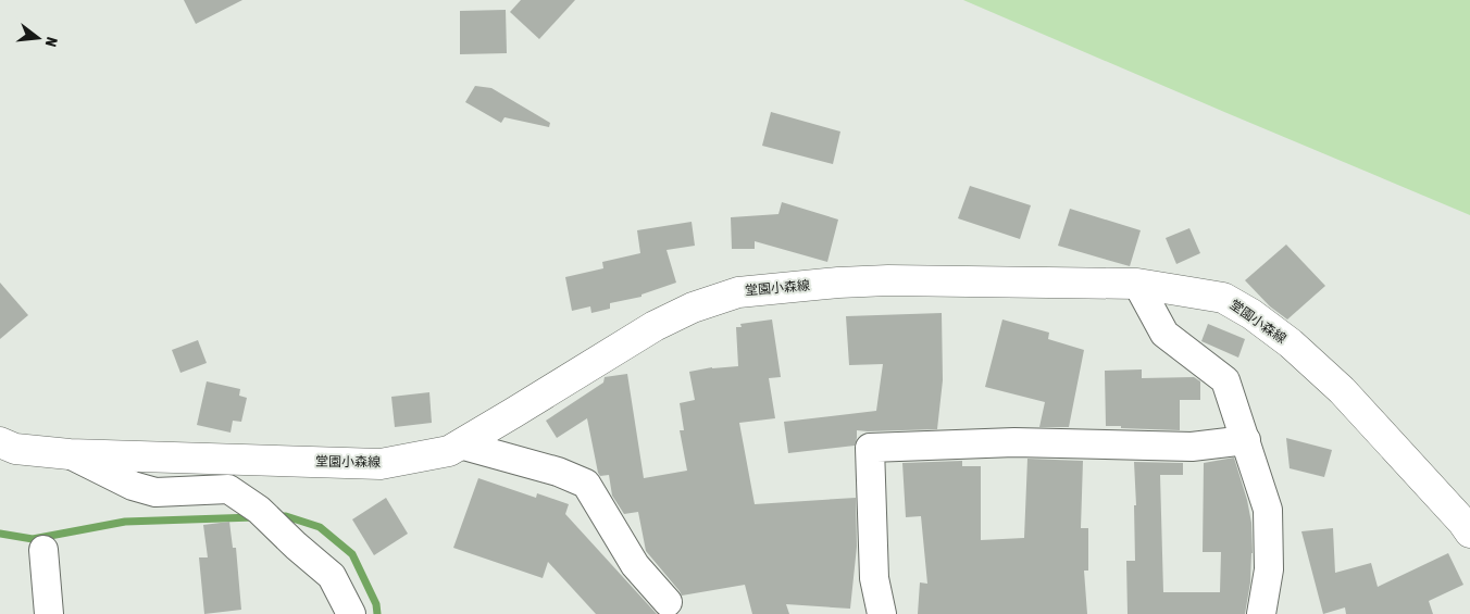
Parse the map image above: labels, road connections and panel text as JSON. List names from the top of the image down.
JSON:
{
  "streets": {
    "main road": ["堂園小森線"]
  },
  "north": "right"
}
